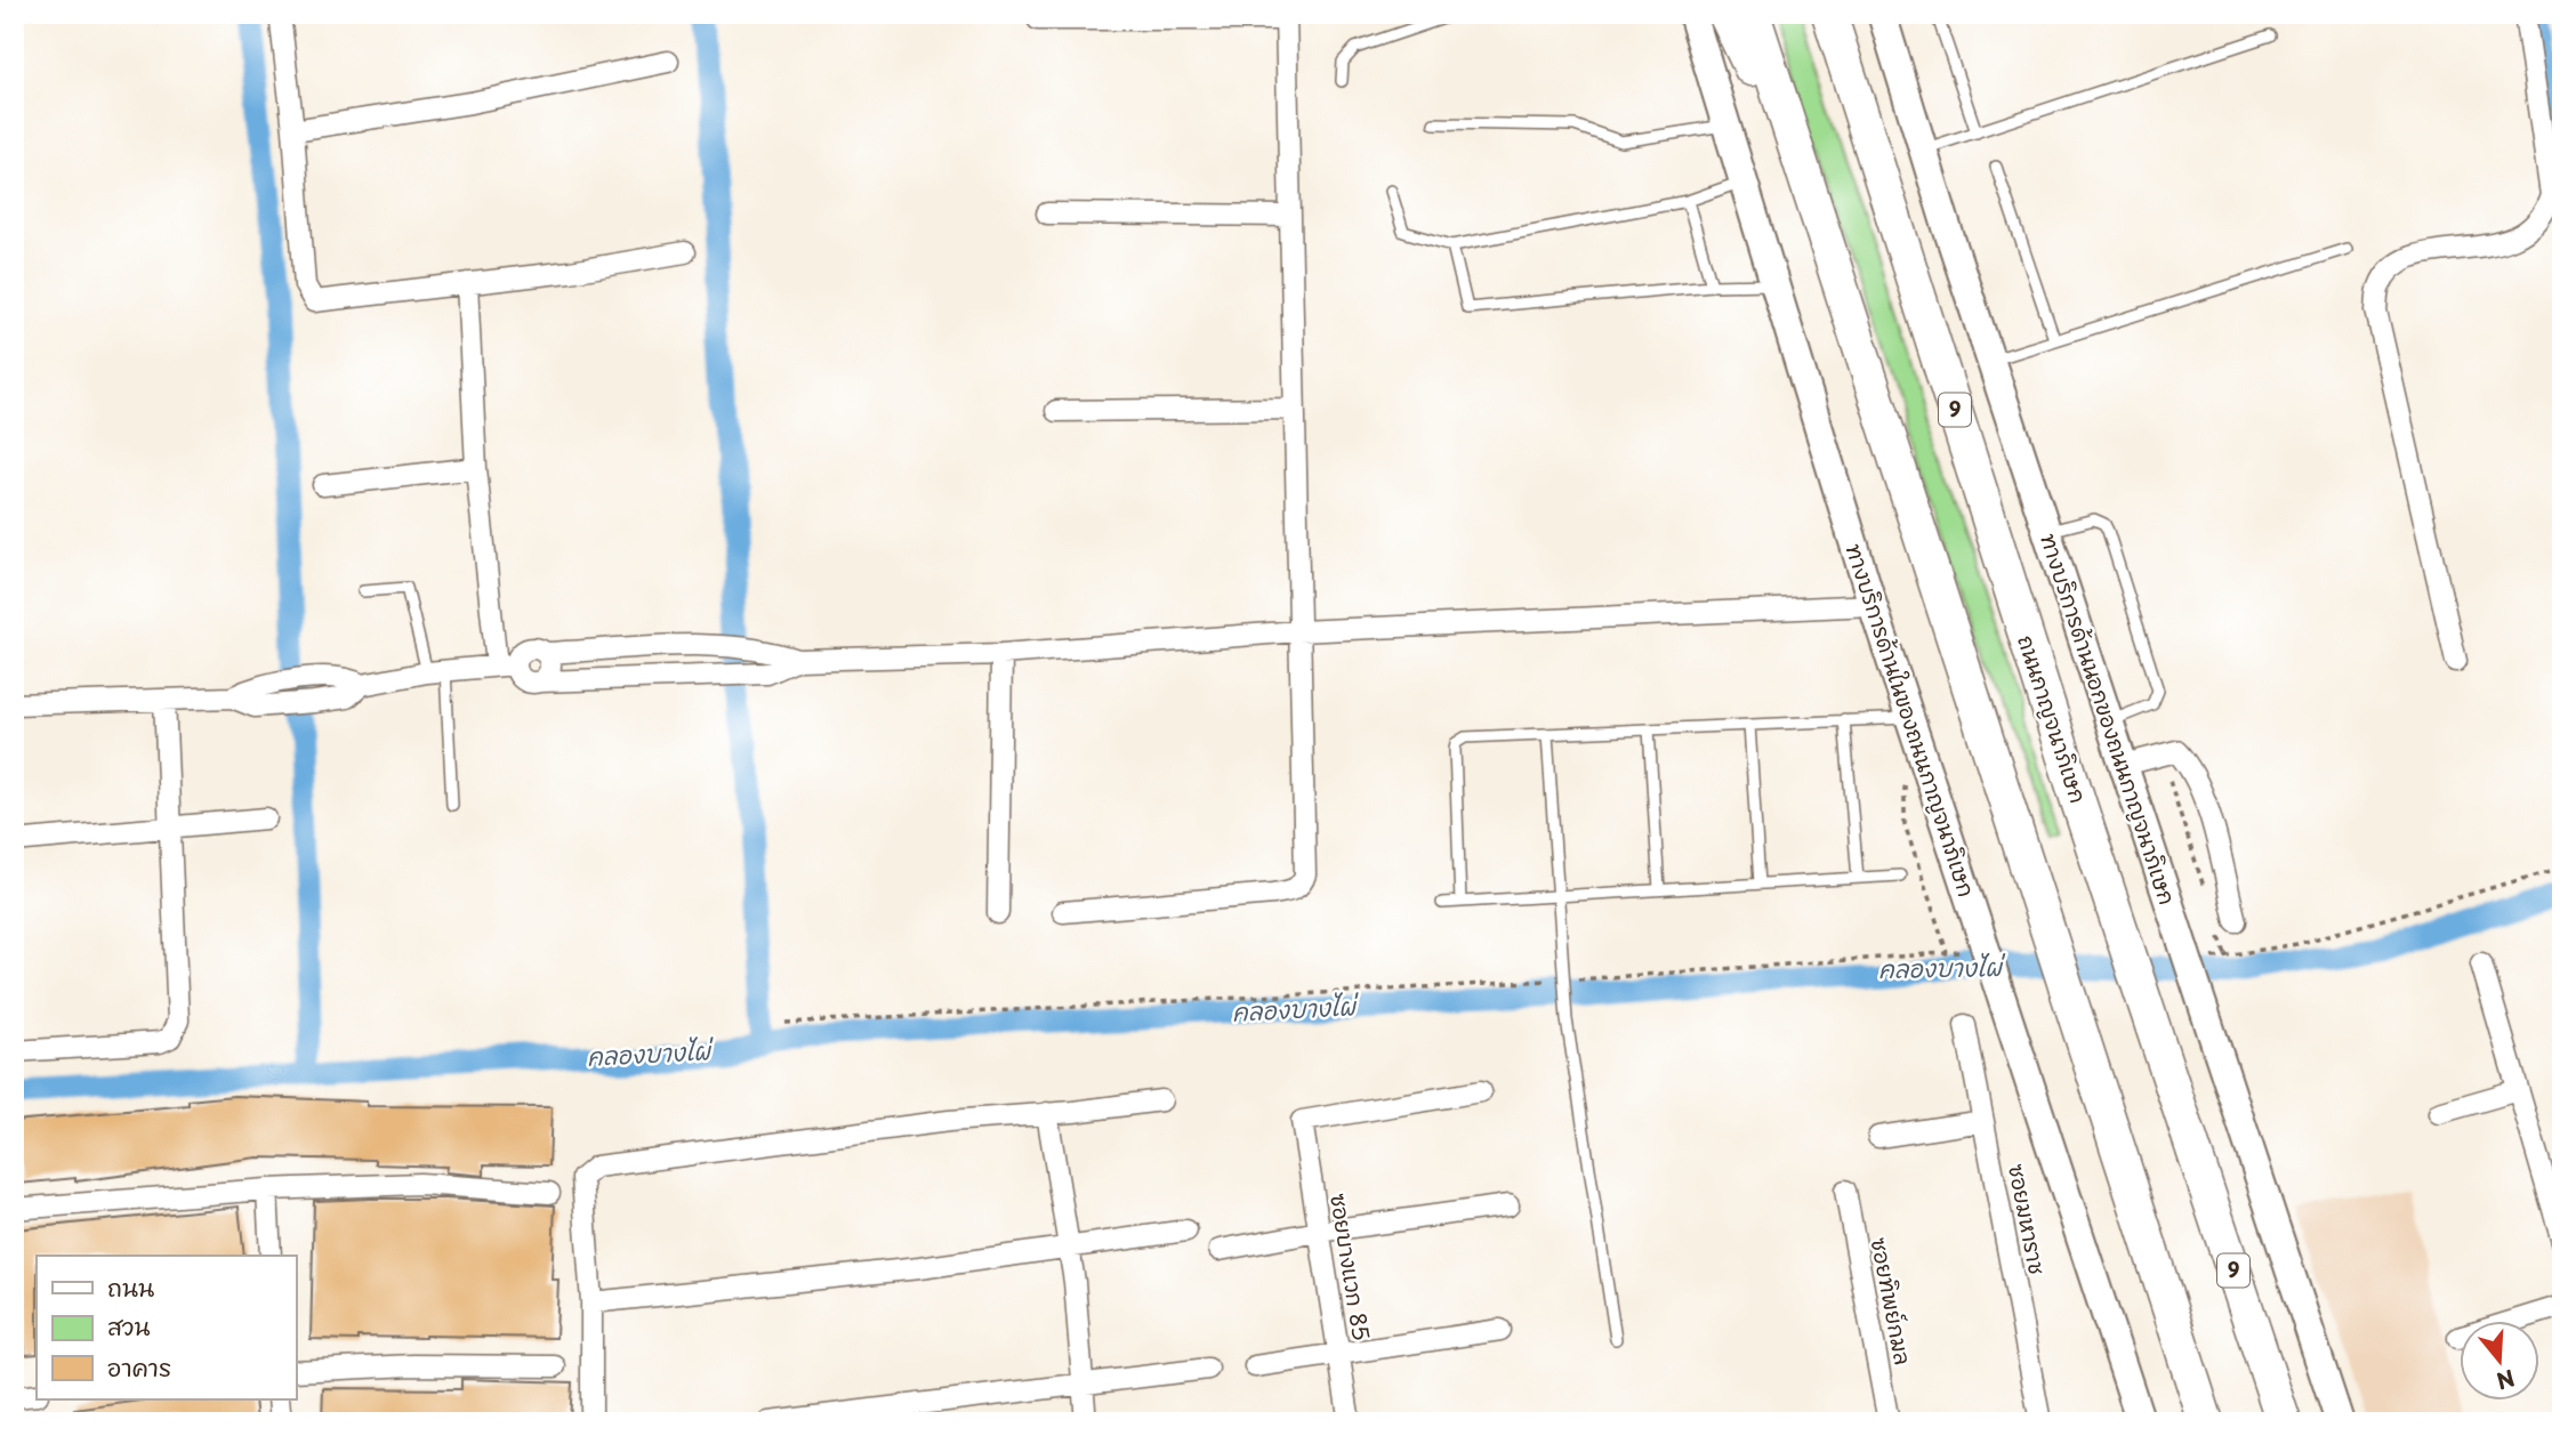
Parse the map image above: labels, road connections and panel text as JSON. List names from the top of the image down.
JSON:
{
  "streets": {
    "highway": ["9", "ถนนกาญจนาภิเษก"],
    "main road": ["ทางบริการด้านนอกของถนนกาญจนาภิเษก", "ทางบริการด้านในของถนนกาญจนาภิเษก"],
    "street": ["ซอยมหาราช", "ซอยบางแวก 85", "ซอยทิพย์กมล"]
  },
  "water": ["คลองบางไผ่"],
  "legend": ["ถนน", "สวน", "อาคาร"],
  "north": "bottom"
}
